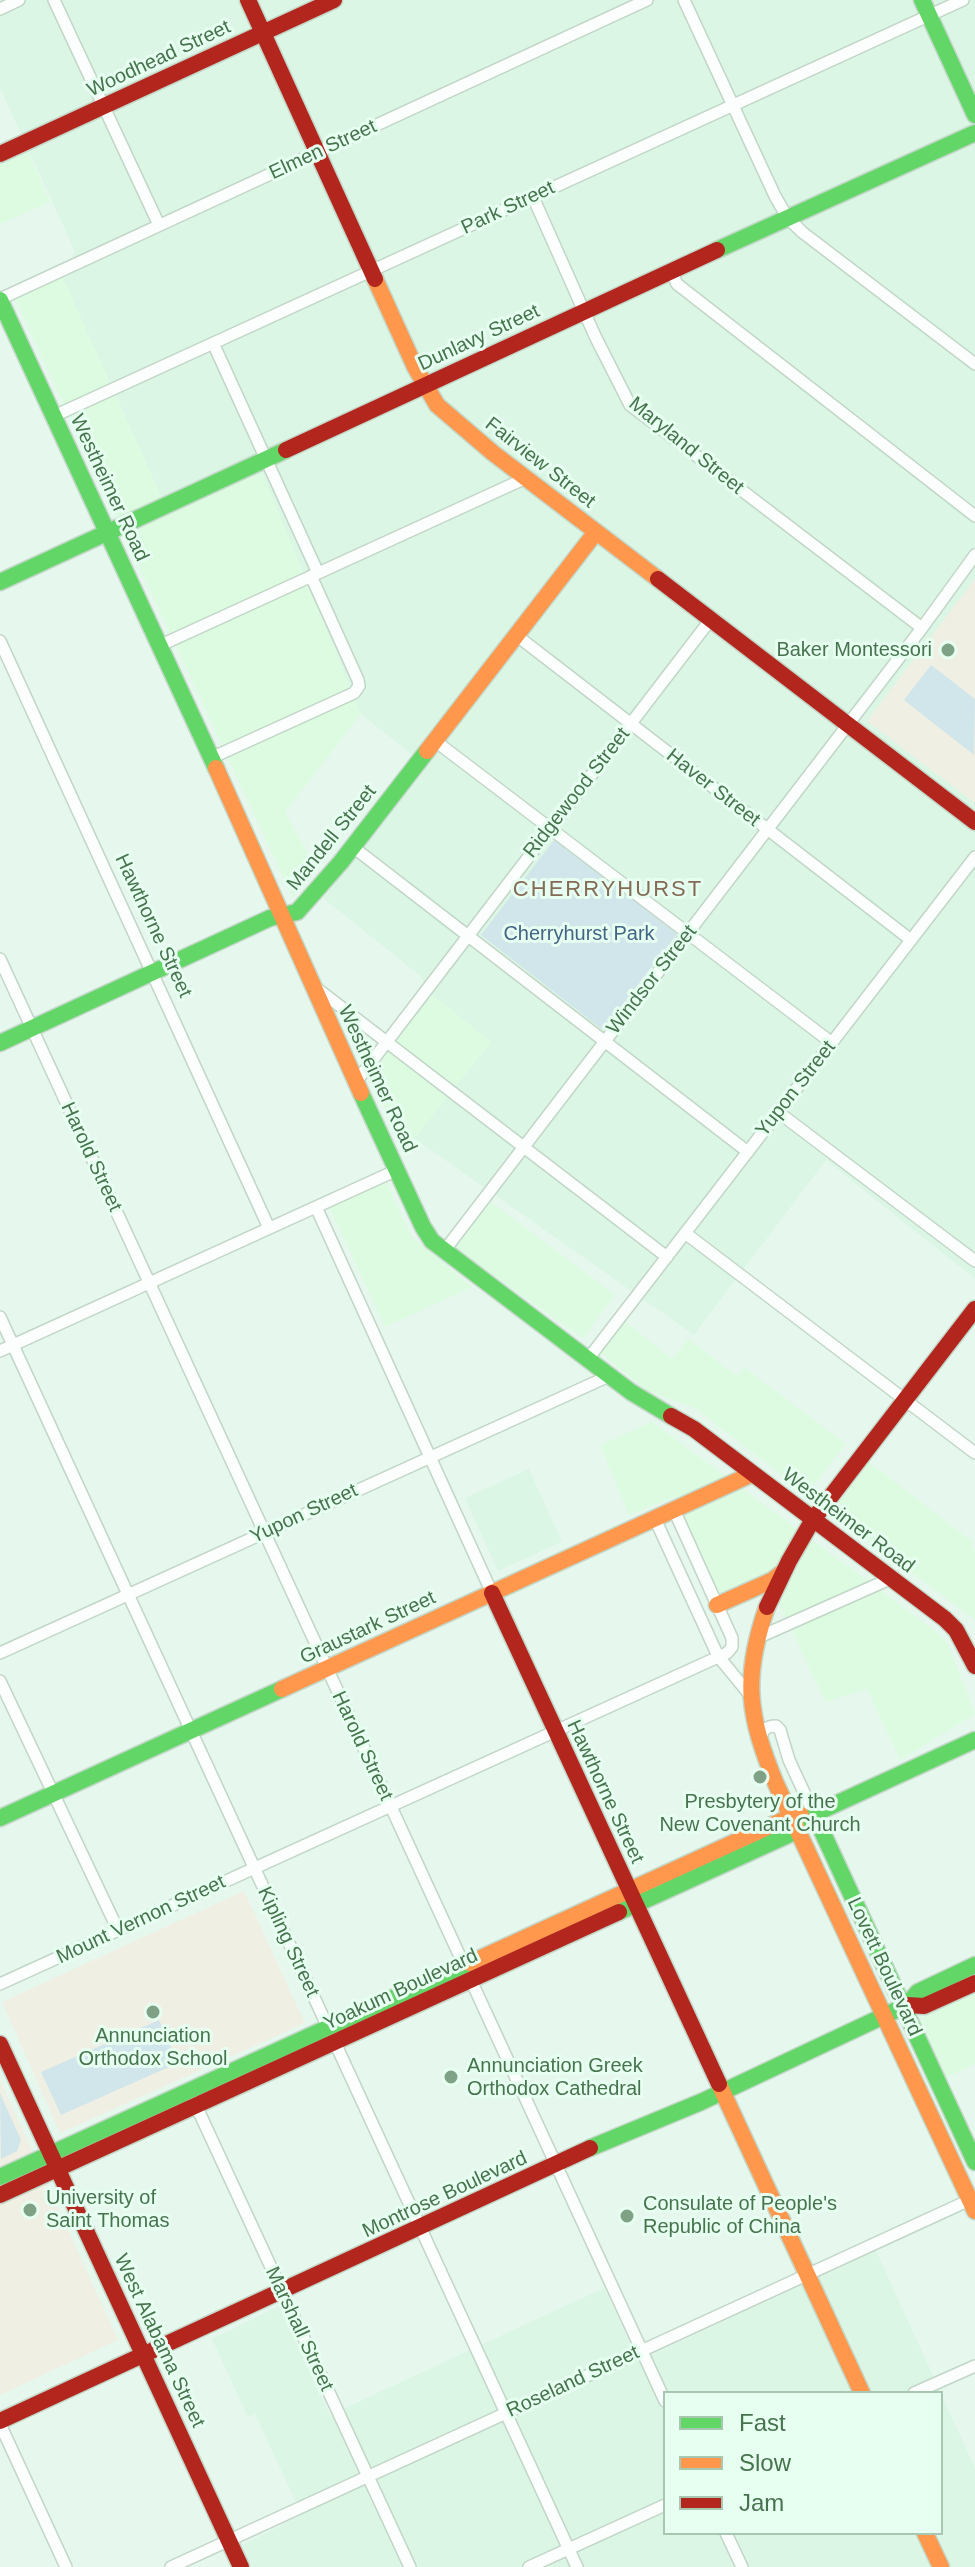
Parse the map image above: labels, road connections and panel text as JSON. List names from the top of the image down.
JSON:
{
  "streets": {
    "street": [
      "Woodhead Street",
      "Elmen Street",
      "Park Street",
      "Dunlavy Street",
      "Maryland Street",
      "Fairview Street",
      "Westheimer Road",
      "Haver Street",
      "Ridgewood Street",
      "Mandell Street",
      "Hawthorne Street",
      "Windsor Street",
      "Yupon Street",
      "Harold Street",
      "Graustark Street",
      "Mount Vernon Street",
      "Kipling Street",
      "Lovett Boulevard",
      "Yoakum Boulevard",
      "Montrose Boulevard",
      "Marshall Street",
      "West Alabama Street",
      "Roseland Street"
    ]
  },
  "crossings": [
    ["Woodhead Street", "Fairview Street"],
    ["Elmen Street", "Fairview Street"],
    ["Elmen Street", "Westheimer Road"],
    ["Park Street", "Maryland Street"],
    ["Park Street", "Fairview Street"],
    ["Park Street", "Westheimer Road"],
    ["Dunlavy Street", "Maryland Street"],
    ["Dunlavy Street", "Fairview Street"],
    ["Dunlavy Street", "Westheimer Road"],
    ["Maryland Street", "Windsor Street"],
    ["Fairview Street", "Ridgewood Street"],
    ["Fairview Street", "Mandell Street"],
    ["Fairview Street", "Windsor Street"],
    ["Westheimer Road", "Ridgewood Street"],
    ["Westheimer Road", "Mandell Street"],
    ["Westheimer Road", "Windsor Street"],
    ["Westheimer Road", "Yupon Street"],
    ["Westheimer Road", "Graustark Street"],
    ["Haver Street", "Ridgewood Street"],
    ["Haver Street", "Mandell Street"],
    ["Haver Street", "Windsor Street"],
    ["Haver Street", "Yupon Street"],
    ["Mandell Street", "Hawthorne Street"],
    ["Mandell Street", "Harold Street"],
    ["Hawthorne Street", "Yupon Street"],
    ["Hawthorne Street", "Graustark Street"],
    ["Hawthorne Street", "Mount Vernon Street"],
    ["Hawthorne Street", "Yoakum Boulevard"],
    ["Hawthorne Street", "Montrose Boulevard"],
    ["Hawthorne Street", "Roseland Street"],
    ["Yupon Street", "Harold Street"],
    ["Yupon Street", "Kipling Street"],
    ["Harold Street", "Graustark Street"],
    ["Harold Street", "Mount Vernon Street"],
    ["Harold Street", "Yoakum Boulevard"],
    ["Harold Street", "Montrose Boulevard"],
    ["Harold Street", "Roseland Street"],
    ["Graustark Street", "Kipling Street"],
    ["Graustark Street", "Lovett Boulevard"],
    ["Mount Vernon Street", "Kipling Street"],
    ["Mount Vernon Street", "Lovett Boulevard"],
    ["Kipling Street", "Yoakum Boulevard"],
    ["Kipling Street", "Montrose Boulevard"],
    ["Kipling Street", "Roseland Street"],
    ["Lovett Boulevard", "Yoakum Boulevard"],
    ["Lovett Boulevard", "Montrose Boulevard"],
    ["Lovett Boulevard", "Roseland Street"],
    ["Yoakum Boulevard", "Marshall Street"],
    ["Yoakum Boulevard", "West Alabama Street"],
    ["Montrose Boulevard", "Marshall Street"],
    ["Montrose Boulevard", "West Alabama Street"],
    ["Marshall Street", "Roseland Street"],
    ["West Alabama Street", "Roseland Street"]
  ],
  "districts": ["CHERRYHURST"],
  "parks": ["Cherryhurst Park"],
  "places": [
    "Baker Montessori",
    "Presbytery of the New Covenant Church",
    "Annunciation Orthodox School",
    "Annunciation Greek Orthodox Cathedral",
    "University of Saint Thomas",
    "Consulate of People's Republic of China"
  ],
  "legend": ["Fast", "Slow", "Jam"]
}
